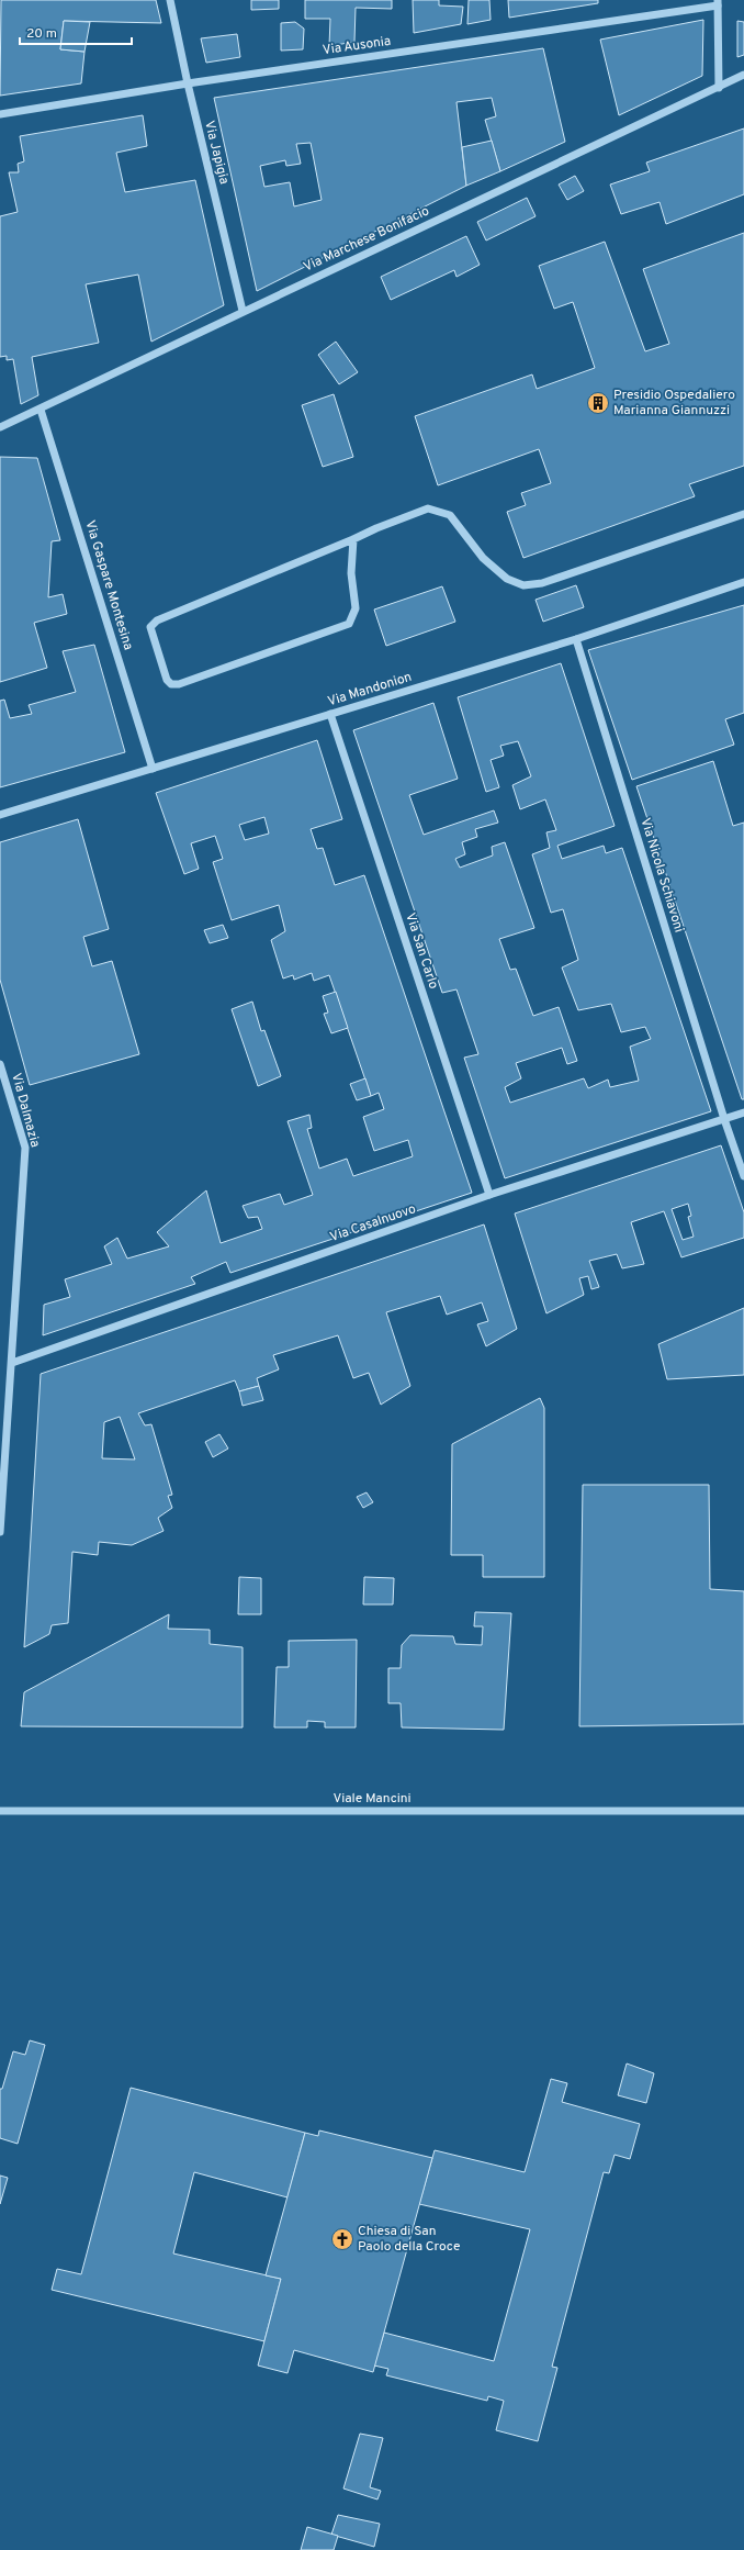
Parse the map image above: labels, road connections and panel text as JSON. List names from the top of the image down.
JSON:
{
  "streets": {
    "street": [
      "Via Ausonia",
      "Via Japigia",
      "Via Marchese Bonifacio",
      "Via Gaspare Montesina",
      "Via Mandonion",
      "Via Nicola Schiavoni",
      "Via San Carlo",
      "Via Dalmazia",
      "Via Casalnuovo",
      "Viale Mancini"
    ]
  },
  "crossings": [
    ["Via Ausonia", "Via Japigia"],
    ["Via Japigia", "Via Marchese Bonifacio"],
    ["Via Marchese Bonifacio", "Via Gaspare Montesina"],
    ["Via Gaspare Montesina", "Via Mandonion"],
    ["Via Mandonion", "Via Nicola Schiavoni"],
    ["Via Mandonion", "Via San Carlo"],
    ["Via Nicola Schiavoni", "Via Casalnuovo"],
    ["Via San Carlo", "Via Casalnuovo"],
    ["Via Dalmazia", "Via Casalnuovo"]
  ],
  "places": {
    "building": ["Presidio Ospedaliero Marianna Giannuzzi"],
    "church": ["Chiesa di San Paolo della Croce"]
  },
  "scale_bar": "20 m"
}
